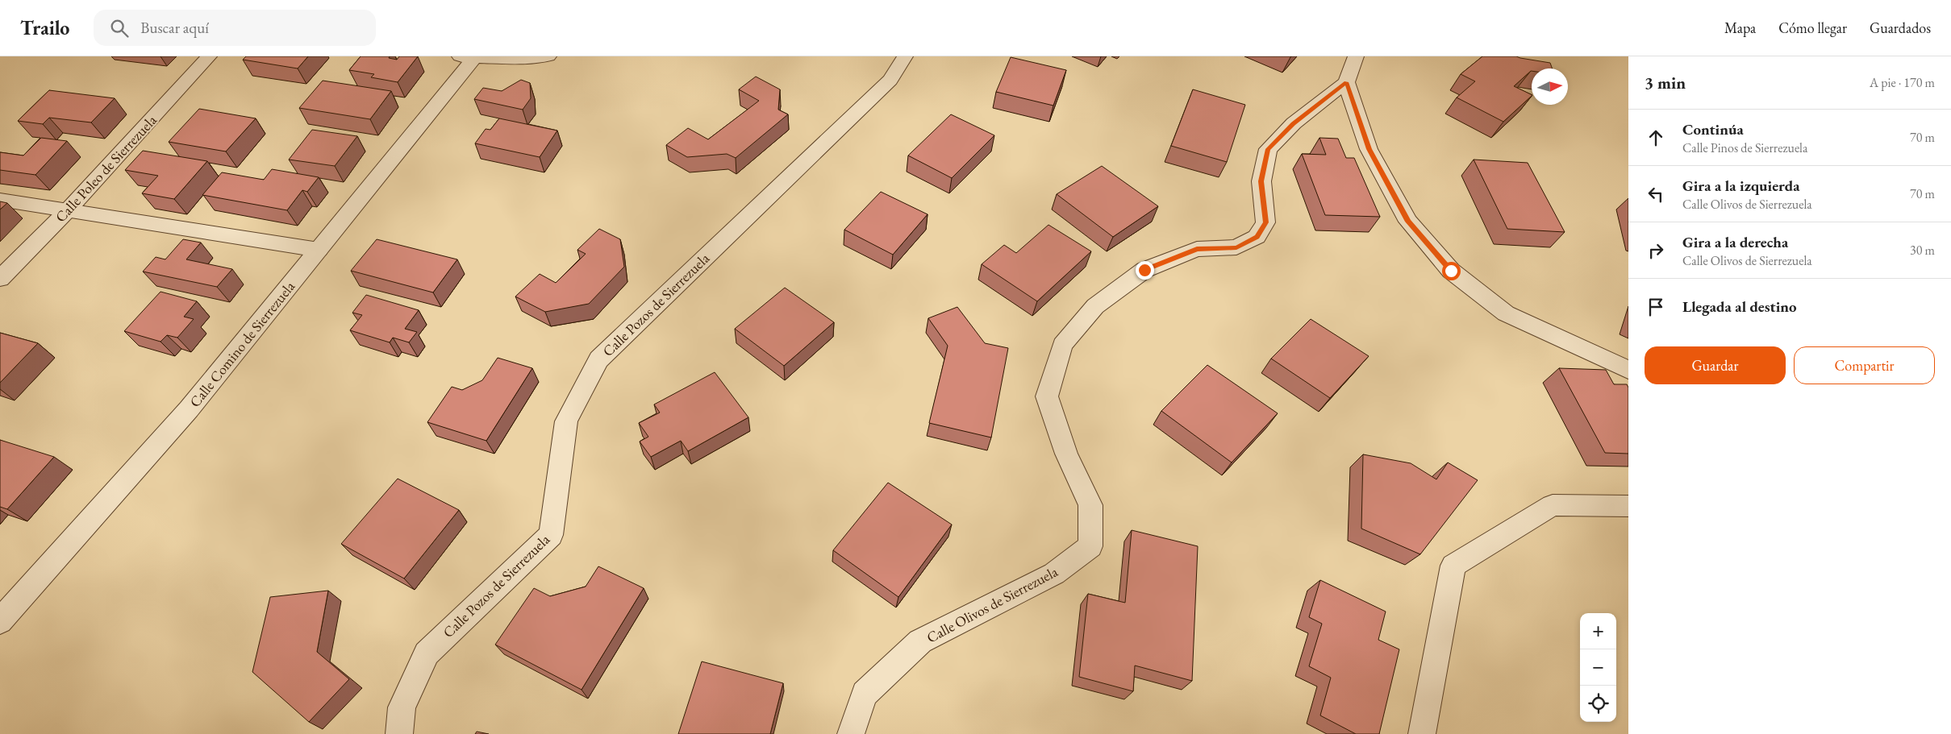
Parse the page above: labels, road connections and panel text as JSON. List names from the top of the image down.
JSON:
{
  "streets": {
    "street": [
      "Calle Poleo de Sierrezuela",
      "Calle Pozos de Sierrezuela",
      "Calle Comino de Sierrezuela",
      "Calle Olivos de Sierrezuela"
    ]
  },
  "north": "right",
  "page": {
    "header": "Trailo",
    "search": "Buscar aquí",
    "nav": ["Mapa", "Cómo llegar", "Guardados"],
    "heading": ["3 min", "A pie · 170 m"],
    "list": [
      ["Continúa", "Calle Pinos de Sierrezuela", "70 m"],
      ["Gira a la izquierda", "Calle Olivos de Sierrezuela", "70 m"],
      ["Gira a la derecha", "Calle Olivos de Sierrezuela", "30 m"],
      "Llegada al destino"
    ],
    "buttons": ["Guardar", "Compartir"],
    "map_buttons": ["+", "−"]
  }
}
